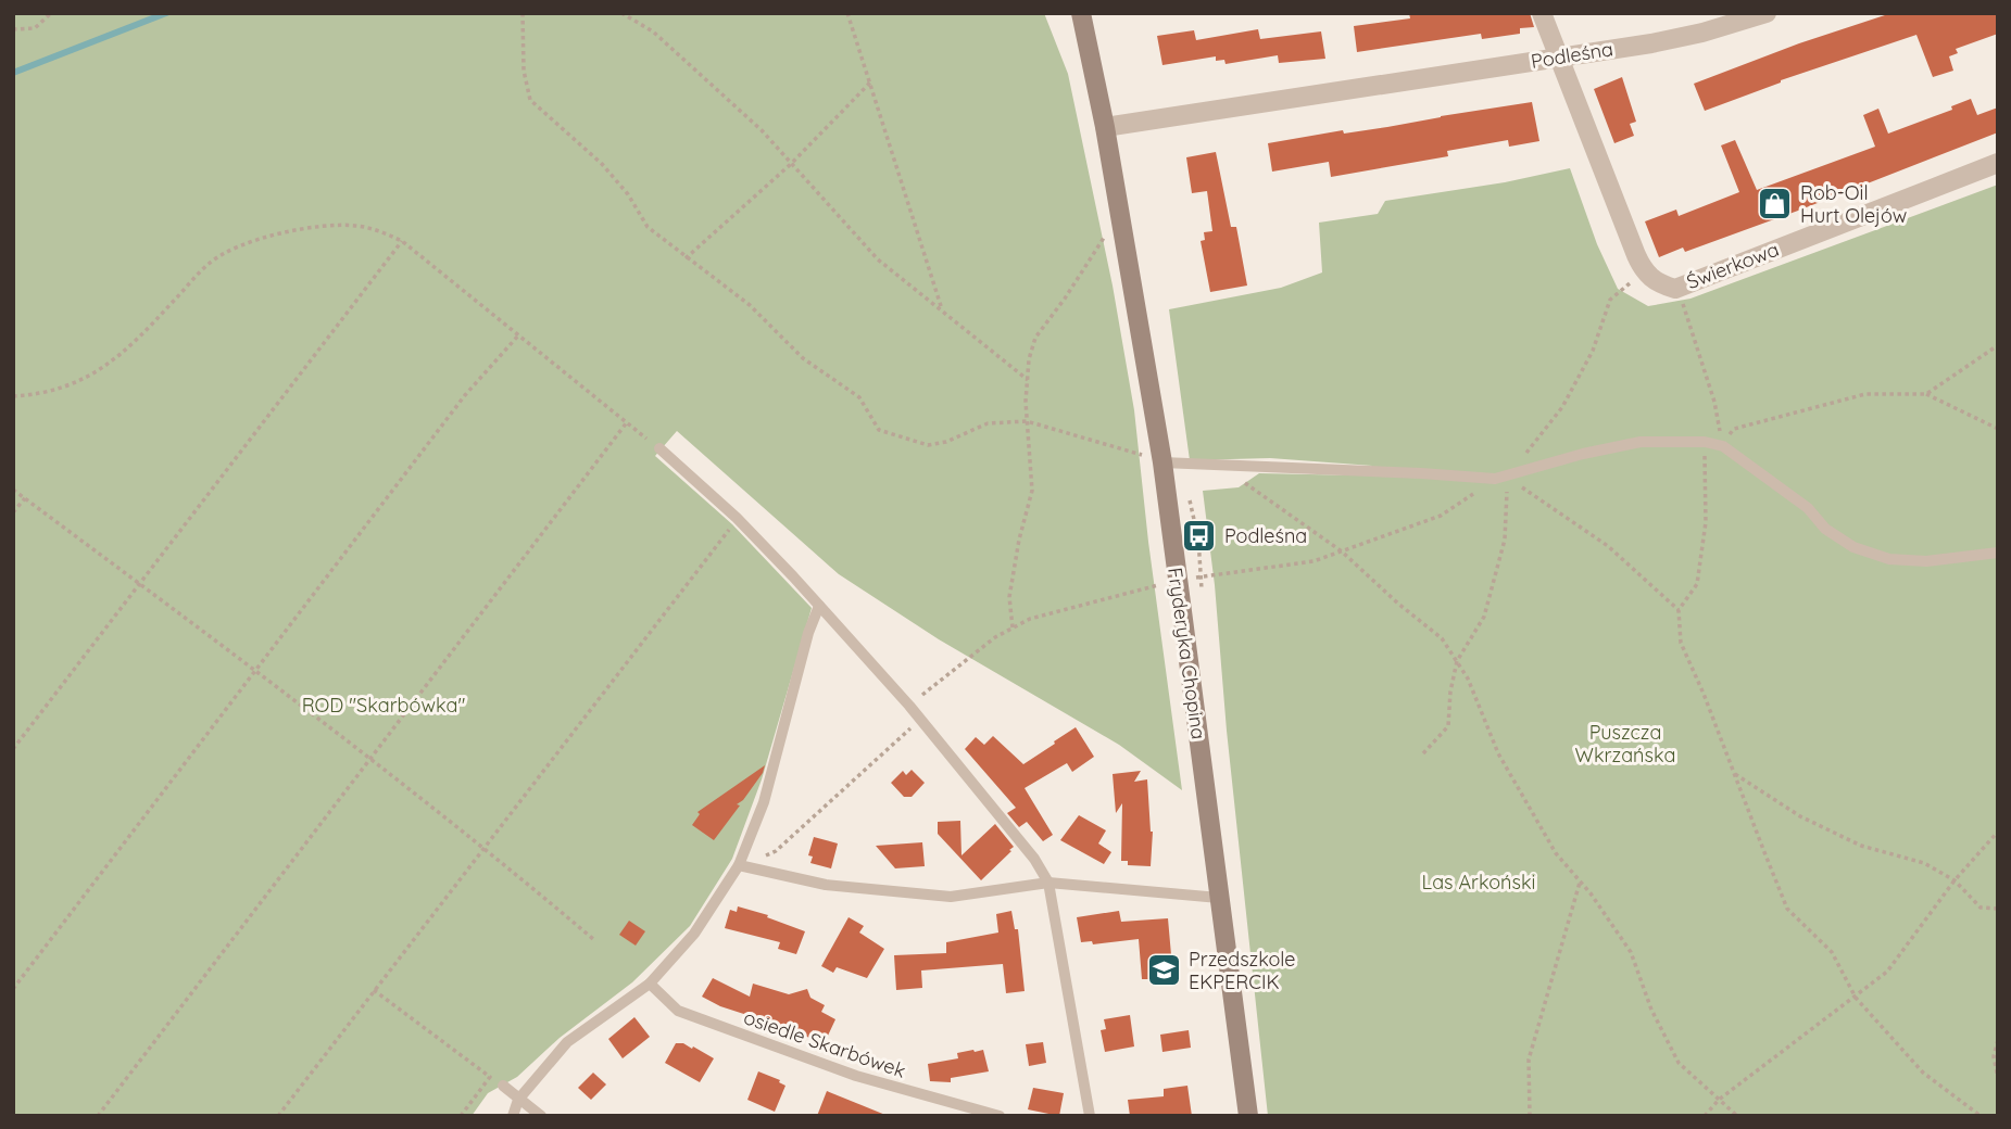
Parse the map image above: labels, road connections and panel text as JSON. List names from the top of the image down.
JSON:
{
  "streets": {
    "street": ["Podleśna", "Świerkowa", "Fryderyka Chopina"],
    "lane": ["osiedle Skarbówek"]
  },
  "crossings": [
    ["Podleśna", "Fryderyka Chopina"]
  ],
  "parks": ["ROD \"Skarbówka\"", "Puszcza Wkrzańska", "Las Arkoński"],
  "places": {
    "shop": ["Rob-Oil Hurt Olejów"],
    "bus stop": ["Podleśna"],
    "school or university": ["Przedszkole EKPERCIK"]
  }
}
